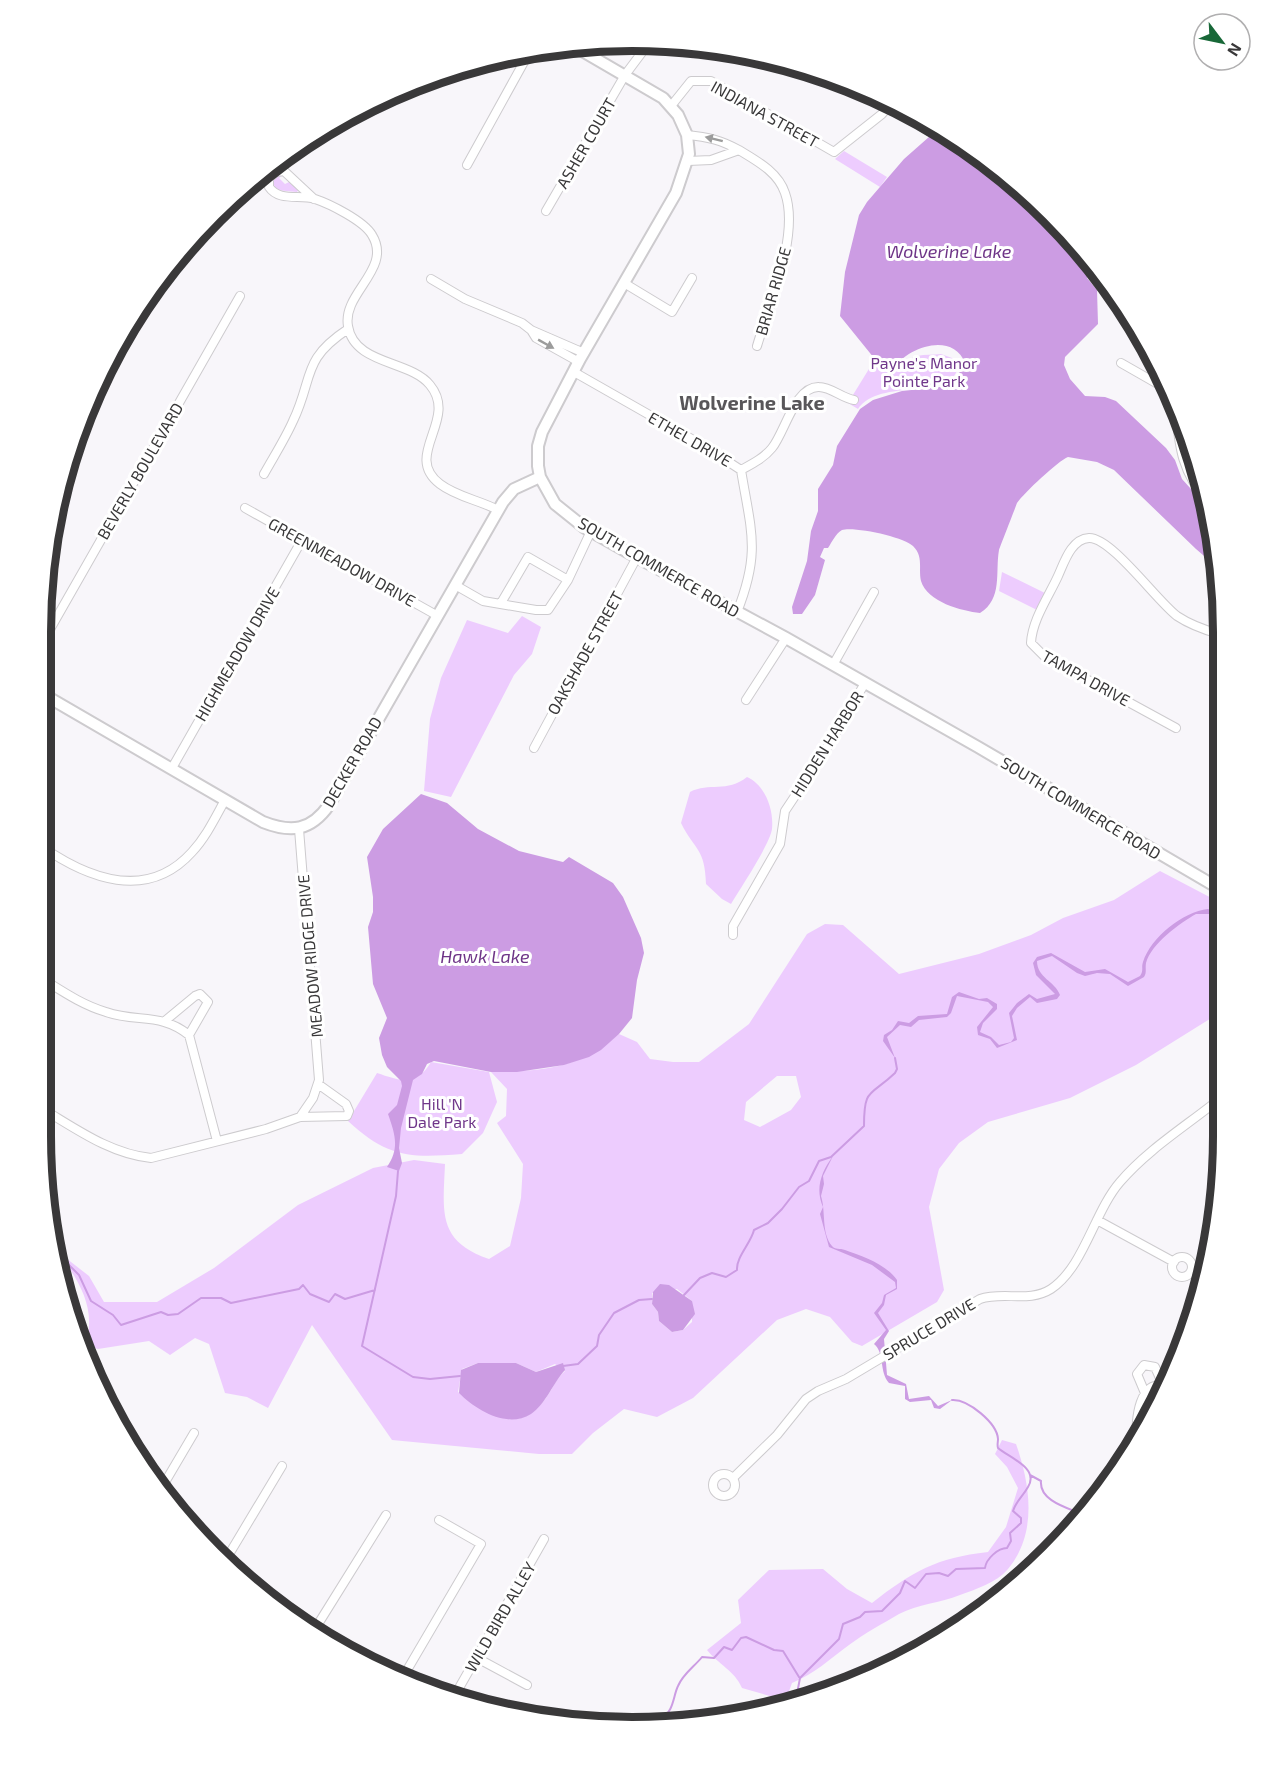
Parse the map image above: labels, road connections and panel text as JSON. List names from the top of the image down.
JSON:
{
  "streets": {
    "street": [
      "INDIANA STREET",
      "ASHER COURT",
      "BRIAR RIDGE",
      "ETHEL DRIVE",
      "BEVERLY BOULEVARD",
      "GREENMEADOW DRIVE",
      "SOUTH COMMERCE ROAD",
      "OAKSHADE STREET",
      "HIGHMEADOW DRIVE",
      "TAMPA DRIVE",
      "HIDDEN HARBOR",
      "DECKER ROAD",
      "MEADOW RIDGE DRIVE",
      "SPRUCE DRIVE",
      "WILD BIRD ALLEY"
    ]
  },
  "crossings": [
    ["INDIANA STREET", "SOUTH COMMERCE ROAD"],
    ["ASHER COURT", "SOUTH COMMERCE ROAD"],
    ["BRIAR RIDGE", "SOUTH COMMERCE ROAD"],
    ["ETHEL DRIVE", "SOUTH COMMERCE ROAD"],
    ["GREENMEADOW DRIVE", "HIGHMEADOW DRIVE"],
    ["GREENMEADOW DRIVE", "DECKER ROAD"],
    ["SOUTH COMMERCE ROAD", "OAKSHADE STREET"],
    ["SOUTH COMMERCE ROAD", "HIDDEN HARBOR"],
    ["SOUTH COMMERCE ROAD", "DECKER ROAD"],
    ["DECKER ROAD", "MEADOW RIDGE DRIVE"]
  ],
  "districts": ["Wolverine Lake"],
  "water": ["Wolverine Lake", "Hawk Lake"],
  "parks": ["Payne's Manor Pointe Park", "Hill 'N Dale Park"],
  "north": "bottom right"
}
